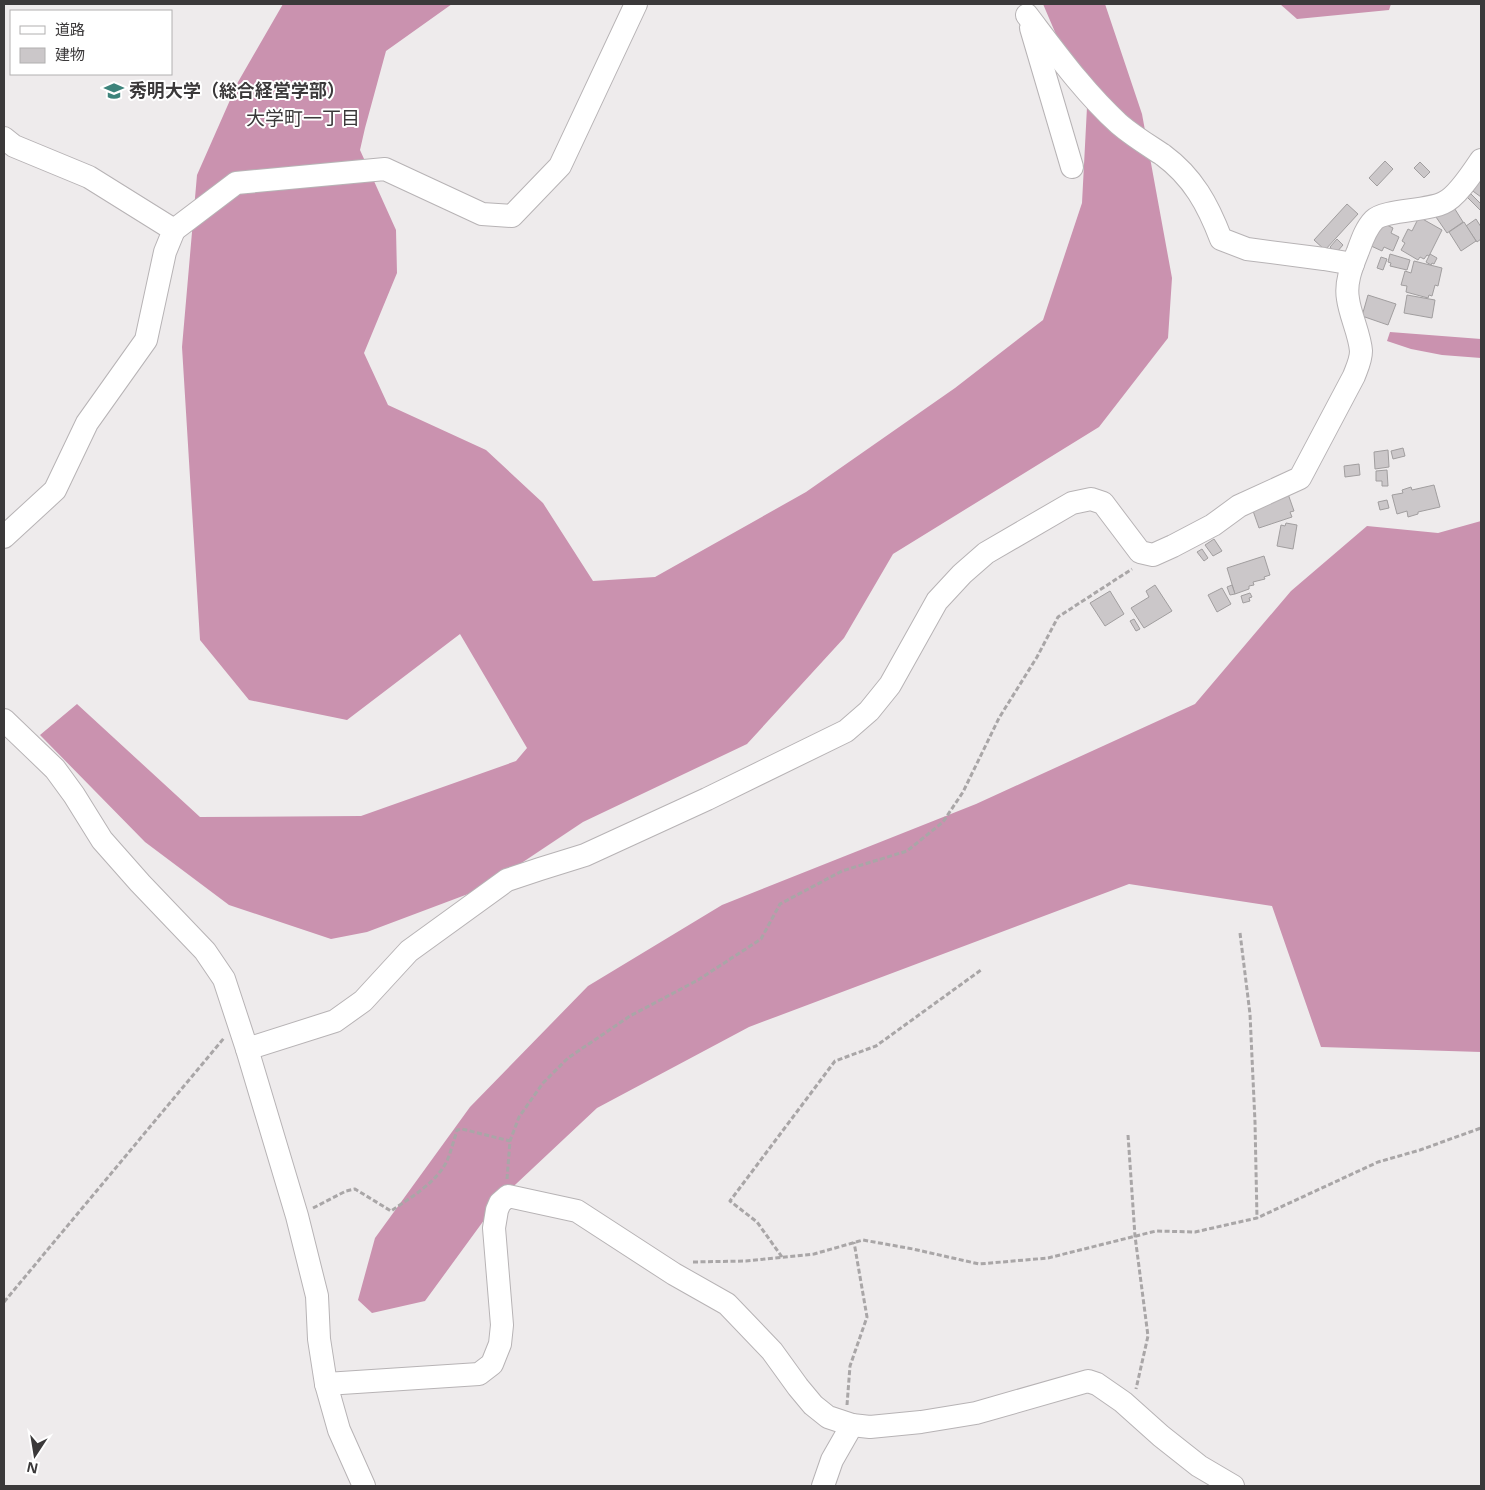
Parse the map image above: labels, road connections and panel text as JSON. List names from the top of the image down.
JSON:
{
  "districts": ["大学町一丁目"],
  "places": {
    "school or university": ["秀明大学（総合経営学部）"]
  },
  "legend": ["道路", "建物"],
  "north": "bottom"
}
